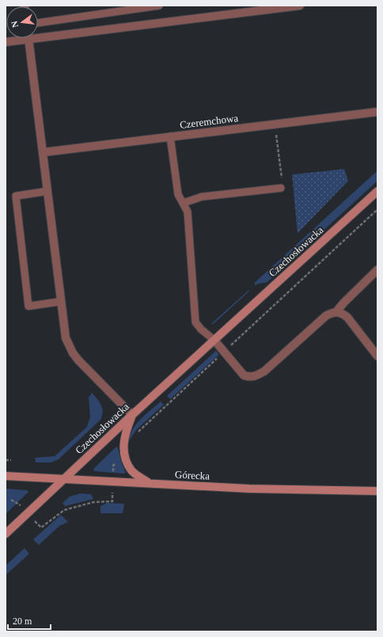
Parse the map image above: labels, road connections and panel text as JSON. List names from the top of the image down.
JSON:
{
  "streets": {
    "street": ["Czeremchowa", "Czechosłowacka", "Górecka"]
  },
  "crossings": [
    ["Czechosłowacka", "Górecka"]
  ],
  "scale_bar": "20 m",
  "north": "left"
}
